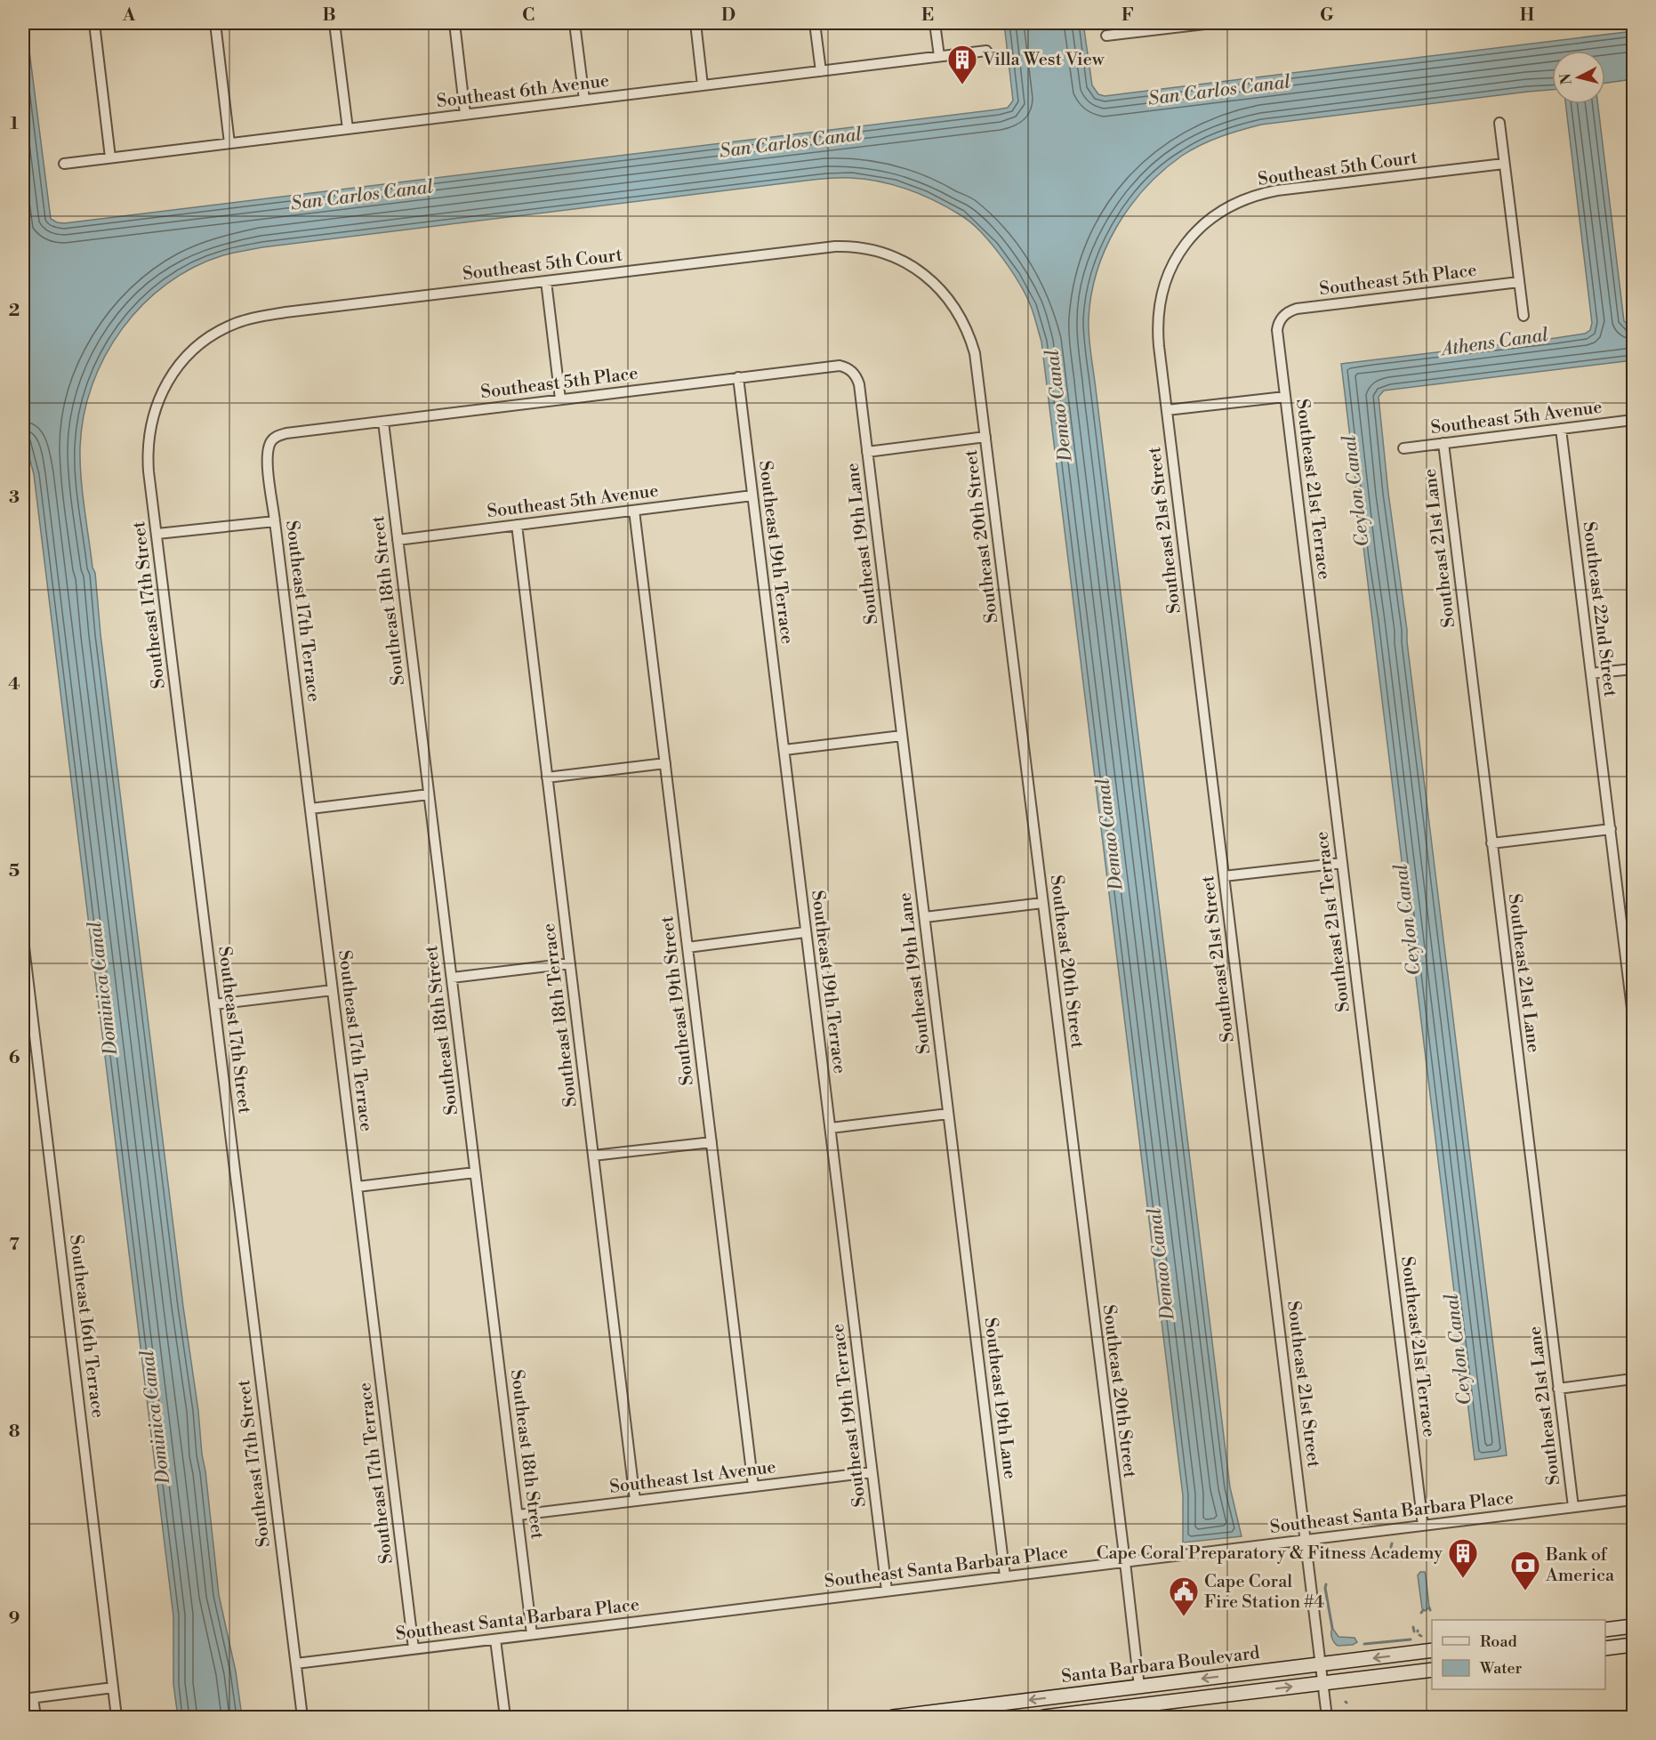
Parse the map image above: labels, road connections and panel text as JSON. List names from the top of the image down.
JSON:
{
  "streets": {
    "main road": ["Santa Barbara Boulevard"],
    "street": [
      "Southeast 6th Avenue",
      "Southeast 5th Court",
      "Southeast 5th Place",
      "Southeast 5th Avenue",
      "Southeast 21st Terrace",
      "Southeast 21st Street",
      "Southeast 20th Street",
      "Southeast 19th Lane",
      "Southeast 21st Lane",
      "Southeast 19th Terrace",
      "Southeast 18th Street",
      "Southeast 17th Street",
      "Southeast 22nd Street",
      "Southeast 17th Terrace",
      "Southeast 19th Street",
      "Southeast 18th Terrace",
      "Southeast 16th Terrace",
      "Southeast 1st Avenue",
      "Southeast Santa Barbara Place"
    ]
  },
  "crossings": [
    ["Southeast 5th Court", "Southeast 21st Street"],
    ["Southeast 5th Court", "Southeast 20th Street"],
    ["Southeast 5th Court", "Southeast 17th Street"],
    ["Southeast 5th Place", "Southeast 21st Terrace"],
    ["Southeast 5th Place", "Southeast 19th Lane"],
    ["Southeast 5th Place", "Southeast 19th Terrace"],
    ["Southeast 5th Place", "Southeast 18th Street"],
    ["Southeast 5th Place", "Southeast 17th Terrace"],
    ["Southeast 5th Avenue", "Southeast 21st Lane"],
    ["Southeast 5th Avenue", "Southeast 19th Terrace"],
    ["Southeast 5th Avenue", "Southeast 18th Street"],
    ["Southeast 5th Avenue", "Southeast 22nd Street"],
    ["Southeast 5th Avenue", "Southeast 19th Street"],
    ["Southeast 5th Avenue", "Southeast 18th Terrace"],
    ["Southeast 21st Terrace", "Southeast Santa Barbara Place"],
    ["Southeast 21st Street", "Southeast Santa Barbara Place"],
    ["Southeast 21st Street", "Santa Barbara Boulevard"],
    ["Southeast 20th Street", "Southeast Santa Barbara Place"],
    ["Southeast 20th Street", "Santa Barbara Boulevard"],
    ["Southeast 19th Lane", "Southeast Santa Barbara Place"],
    ["Southeast 21st Lane", "Southeast Santa Barbara Place"],
    ["Southeast 19th Terrace", "Southeast 1st Avenue"],
    ["Southeast 19th Terrace", "Southeast Santa Barbara Place"],
    ["Southeast 18th Street", "Southeast 1st Avenue"],
    ["Southeast 18th Street", "Southeast Santa Barbara Place"],
    ["Southeast 17th Street", "Southeast Santa Barbara Place"],
    ["Southeast 17th Terrace", "Southeast Santa Barbara Place"],
    ["Southeast 19th Street", "Southeast 1st Avenue"],
    ["Southeast 18th Terrace", "Southeast 1st Avenue"]
  ],
  "water": [
    "San Carlos Canal",
    "Athens Canal",
    "Demao Canal",
    "Ceylon Canal",
    "Dominica Canal"
  ],
  "places": {
    "building": ["Villa West View", "Cape Coral Preparatory & Fitness Academy"],
    "bank": ["Bank of America"],
    "public building": ["Cape Coral Fire Station #4"]
  },
  "legend": ["Road", "Water"],
  "north": "left",
  "grid": {
    "columns": [
      "A",
      "B",
      "C",
      "D",
      "E",
      "F",
      "G",
      "H"
    ],
    "rows": [
      "1",
      "2",
      "3",
      "4",
      "5",
      "6",
      "7",
      "8",
      "9"
    ]
  }
}
